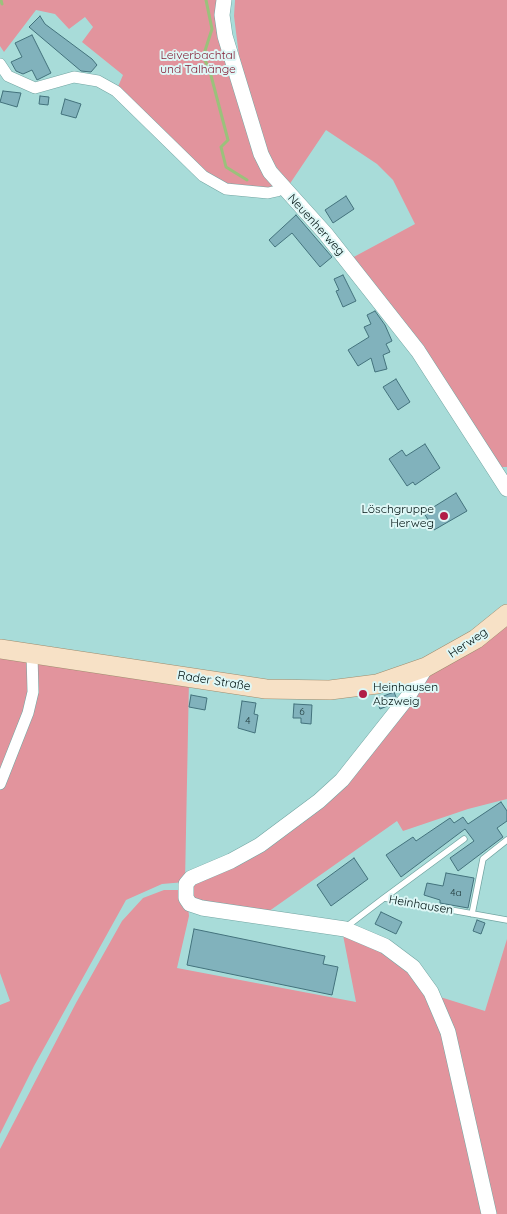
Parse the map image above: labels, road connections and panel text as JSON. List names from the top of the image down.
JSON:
{
  "streets": {
    "main road": ["Herweg", "Rader Straße"],
    "street": ["Neuenherweg"],
    "lane": ["Heinhausen"]
  },
  "crossings": [
    ["Herweg", "Rader Straße"]
  ],
  "parks": ["Leiverbachtal und Talhänge"],
  "places": ["Löschgruppe Herweg", "Heinhausen Abzweig"],
  "house_numbers": ["6", "4", "4a"]
}
